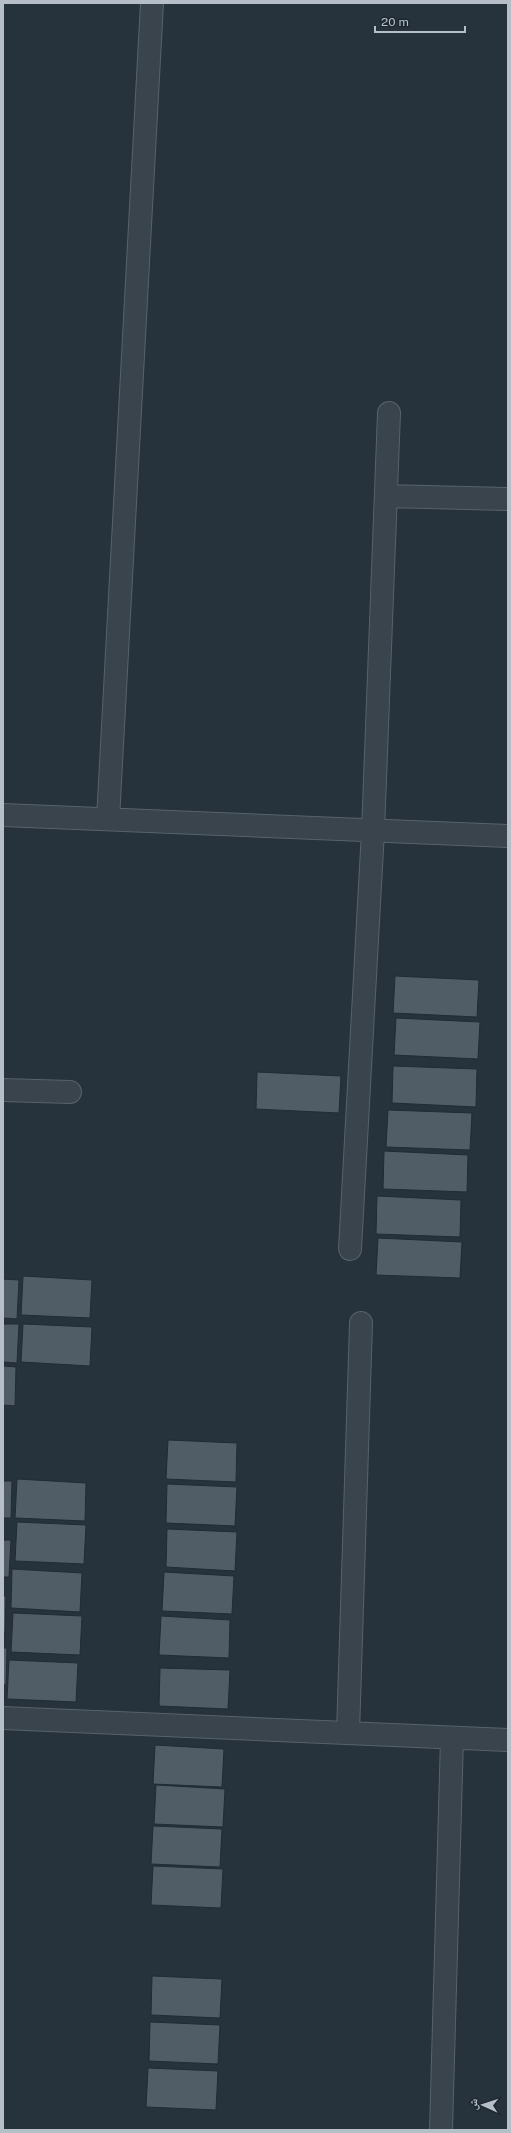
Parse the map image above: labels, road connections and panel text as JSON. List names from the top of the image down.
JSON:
{
  "scale_bar": "20 m",
  "north": "left"
}
